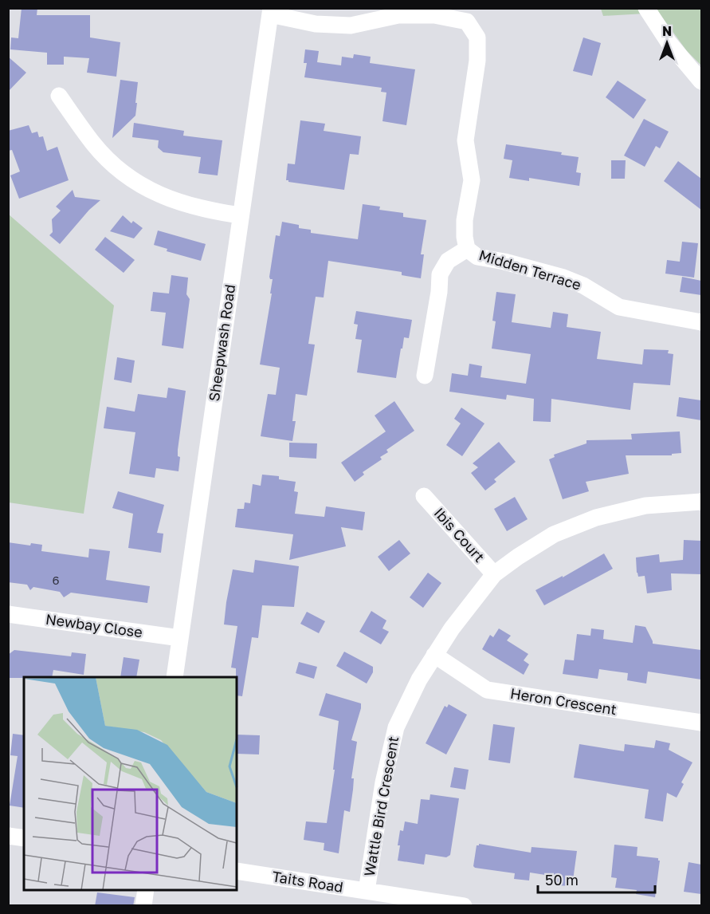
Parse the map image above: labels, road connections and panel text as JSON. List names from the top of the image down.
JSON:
{
  "streets": {
    "street": [
      "Midden Terrace",
      "Sheepwash Road",
      "Ibis Court",
      "Newbay Close",
      "Heron Crescent",
      "Wattle Bird Crescent",
      "Taits Road"
    ]
  },
  "crossings": [
    ["Midden Terrace", "Sheepwash Road"],
    ["Sheepwash Road", "Newbay Close"],
    ["Ibis Court", "Wattle Bird Crescent"],
    ["Heron Crescent", "Wattle Bird Crescent"],
    ["Wattle Bird Crescent", "Taits Road"]
  ],
  "house_numbers": ["6"],
  "scale_bar": "50 m",
  "north": "top"
}
